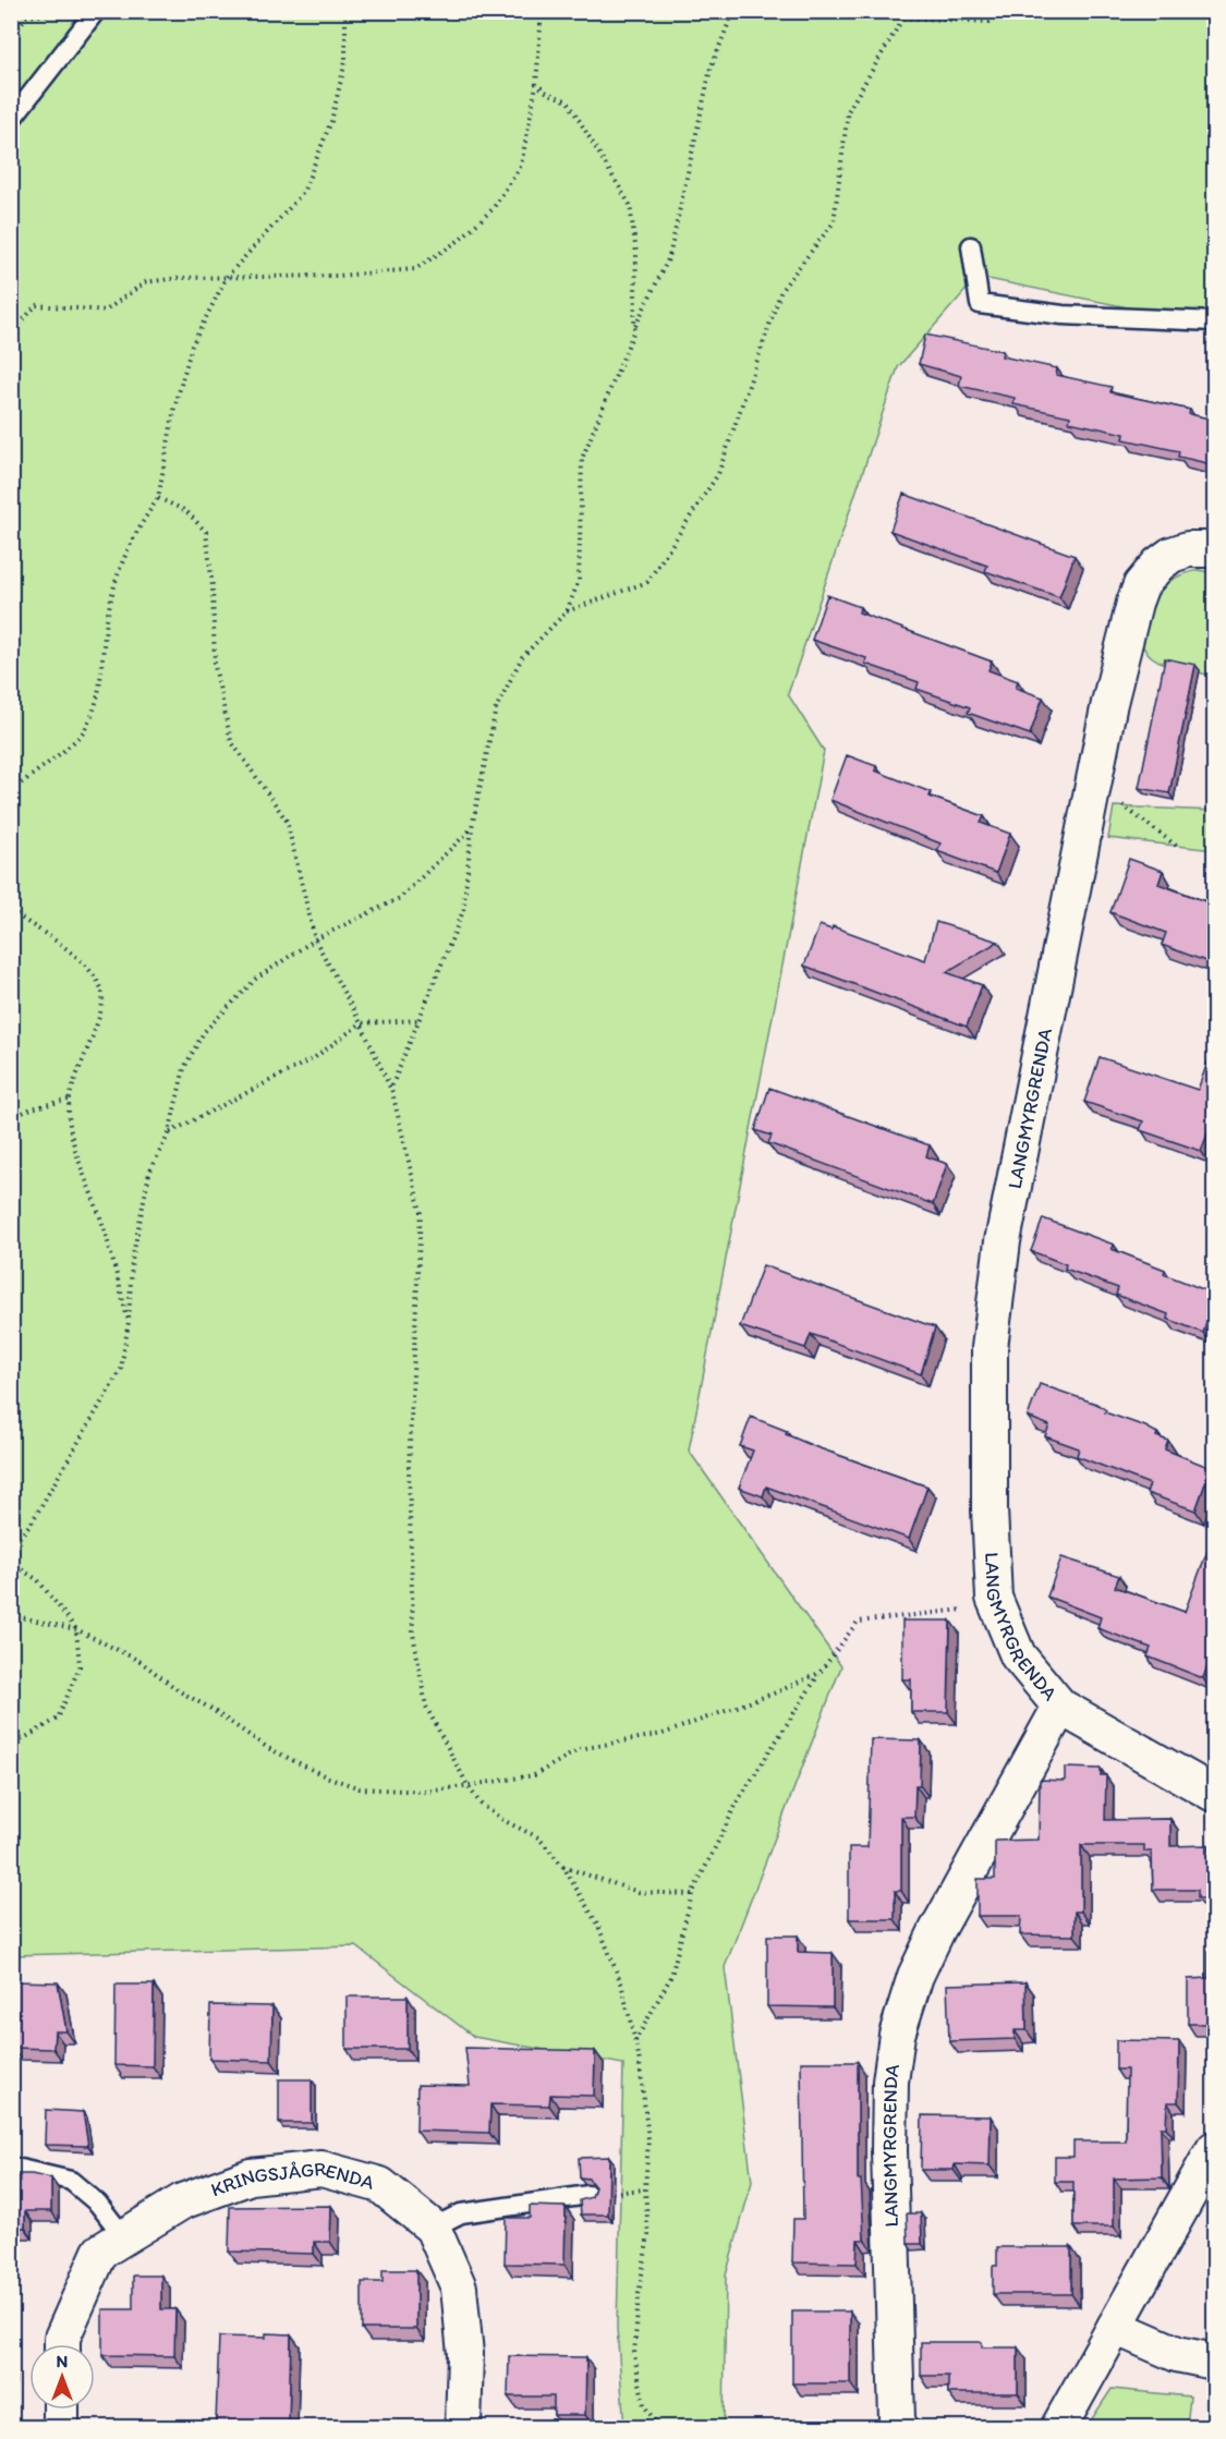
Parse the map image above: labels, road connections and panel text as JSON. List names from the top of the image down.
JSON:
{
  "streets": {
    "street": ["LANGMYRGRENDA", "KRINGSJÅGRENDA"]
  },
  "north": "top"
}
